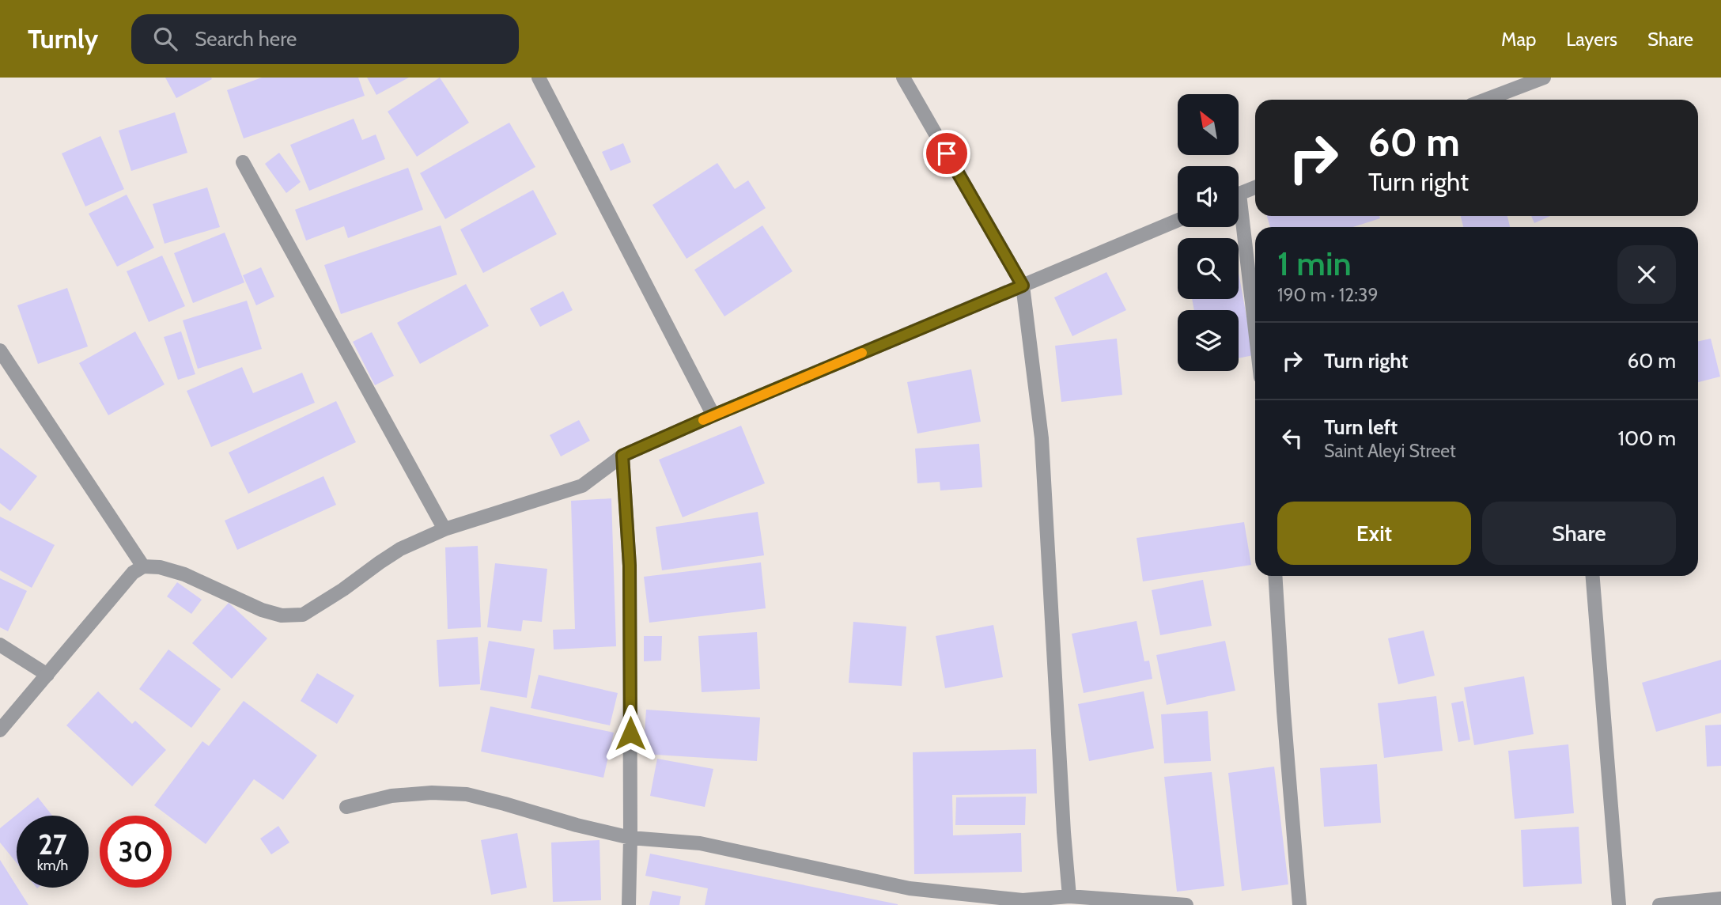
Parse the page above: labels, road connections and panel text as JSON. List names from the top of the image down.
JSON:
{
  "north": "top left",
  "page": {
    "header": "Turnly",
    "search": "Search here",
    "nav": ["Map", "Layers", "Share"],
    "turn": ["60 m", "Turn right"],
    "heading": ["1 min", "190 m · 12:39"],
    "list": [
      {
        "name": "Turn right",
        "value": "60 m"
      },
      {
        "name": "Turn left",
        "note": "Saint Aleyi Street",
        "value": "100 m"
      }
    ],
    "buttons": ["Exit", "Share"],
    "speed": "27 km/h",
    "limit": "30"
  }
}
